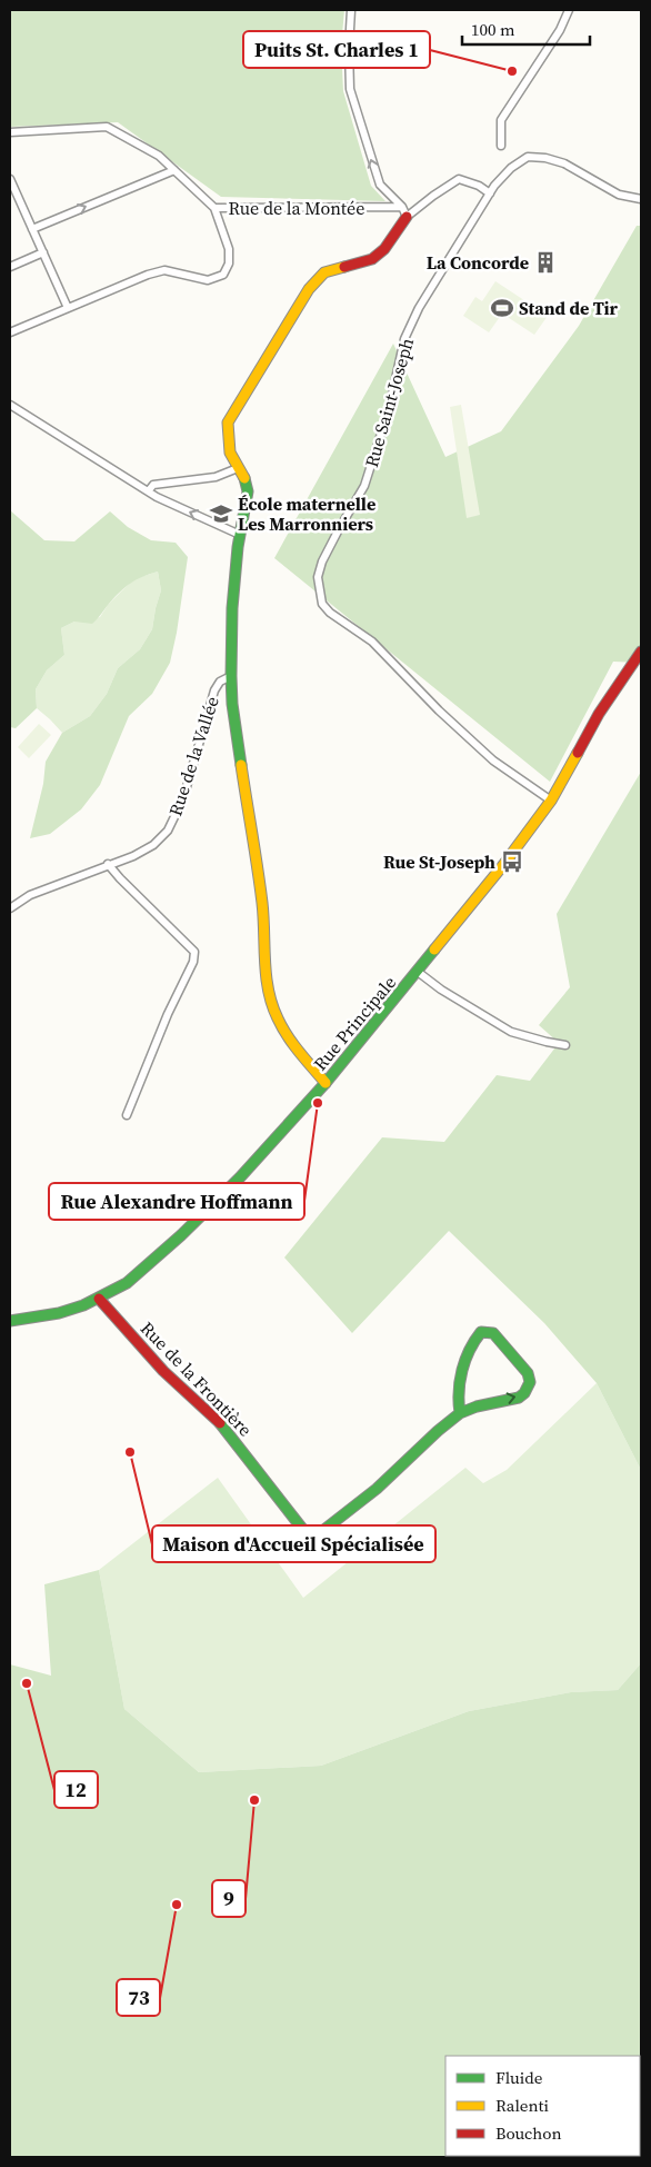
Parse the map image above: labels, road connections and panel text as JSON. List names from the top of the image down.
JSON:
{
  "streets": {
    "street": [
      "Rue de la Montée",
      "Rue Saint-Joseph",
      "Rue de la Vallée",
      "Rue Principale",
      "Rue de la Frontière"
    ]
  },
  "crossings": [
    ["Rue Saint-Joseph", "Rue Principale"],
    ["Rue Principale", "Rue de la Frontière"]
  ],
  "places": {
    "other": [
      "Puits St. Charles 1",
      "Rue Alexandre Hoffmann",
      "Maison d'Accueil Spécialisée",
      "12",
      "9",
      "73"
    ],
    "building": ["La Concorde"],
    "sports": ["Stand de Tir"],
    "school or university": ["École maternelle Les Marronniers"],
    "bus stop": ["Rue St-Joseph"]
  },
  "legend": ["Fluide", "Ralenti", "Bouchon"],
  "scale_bar": "100 m"
}
